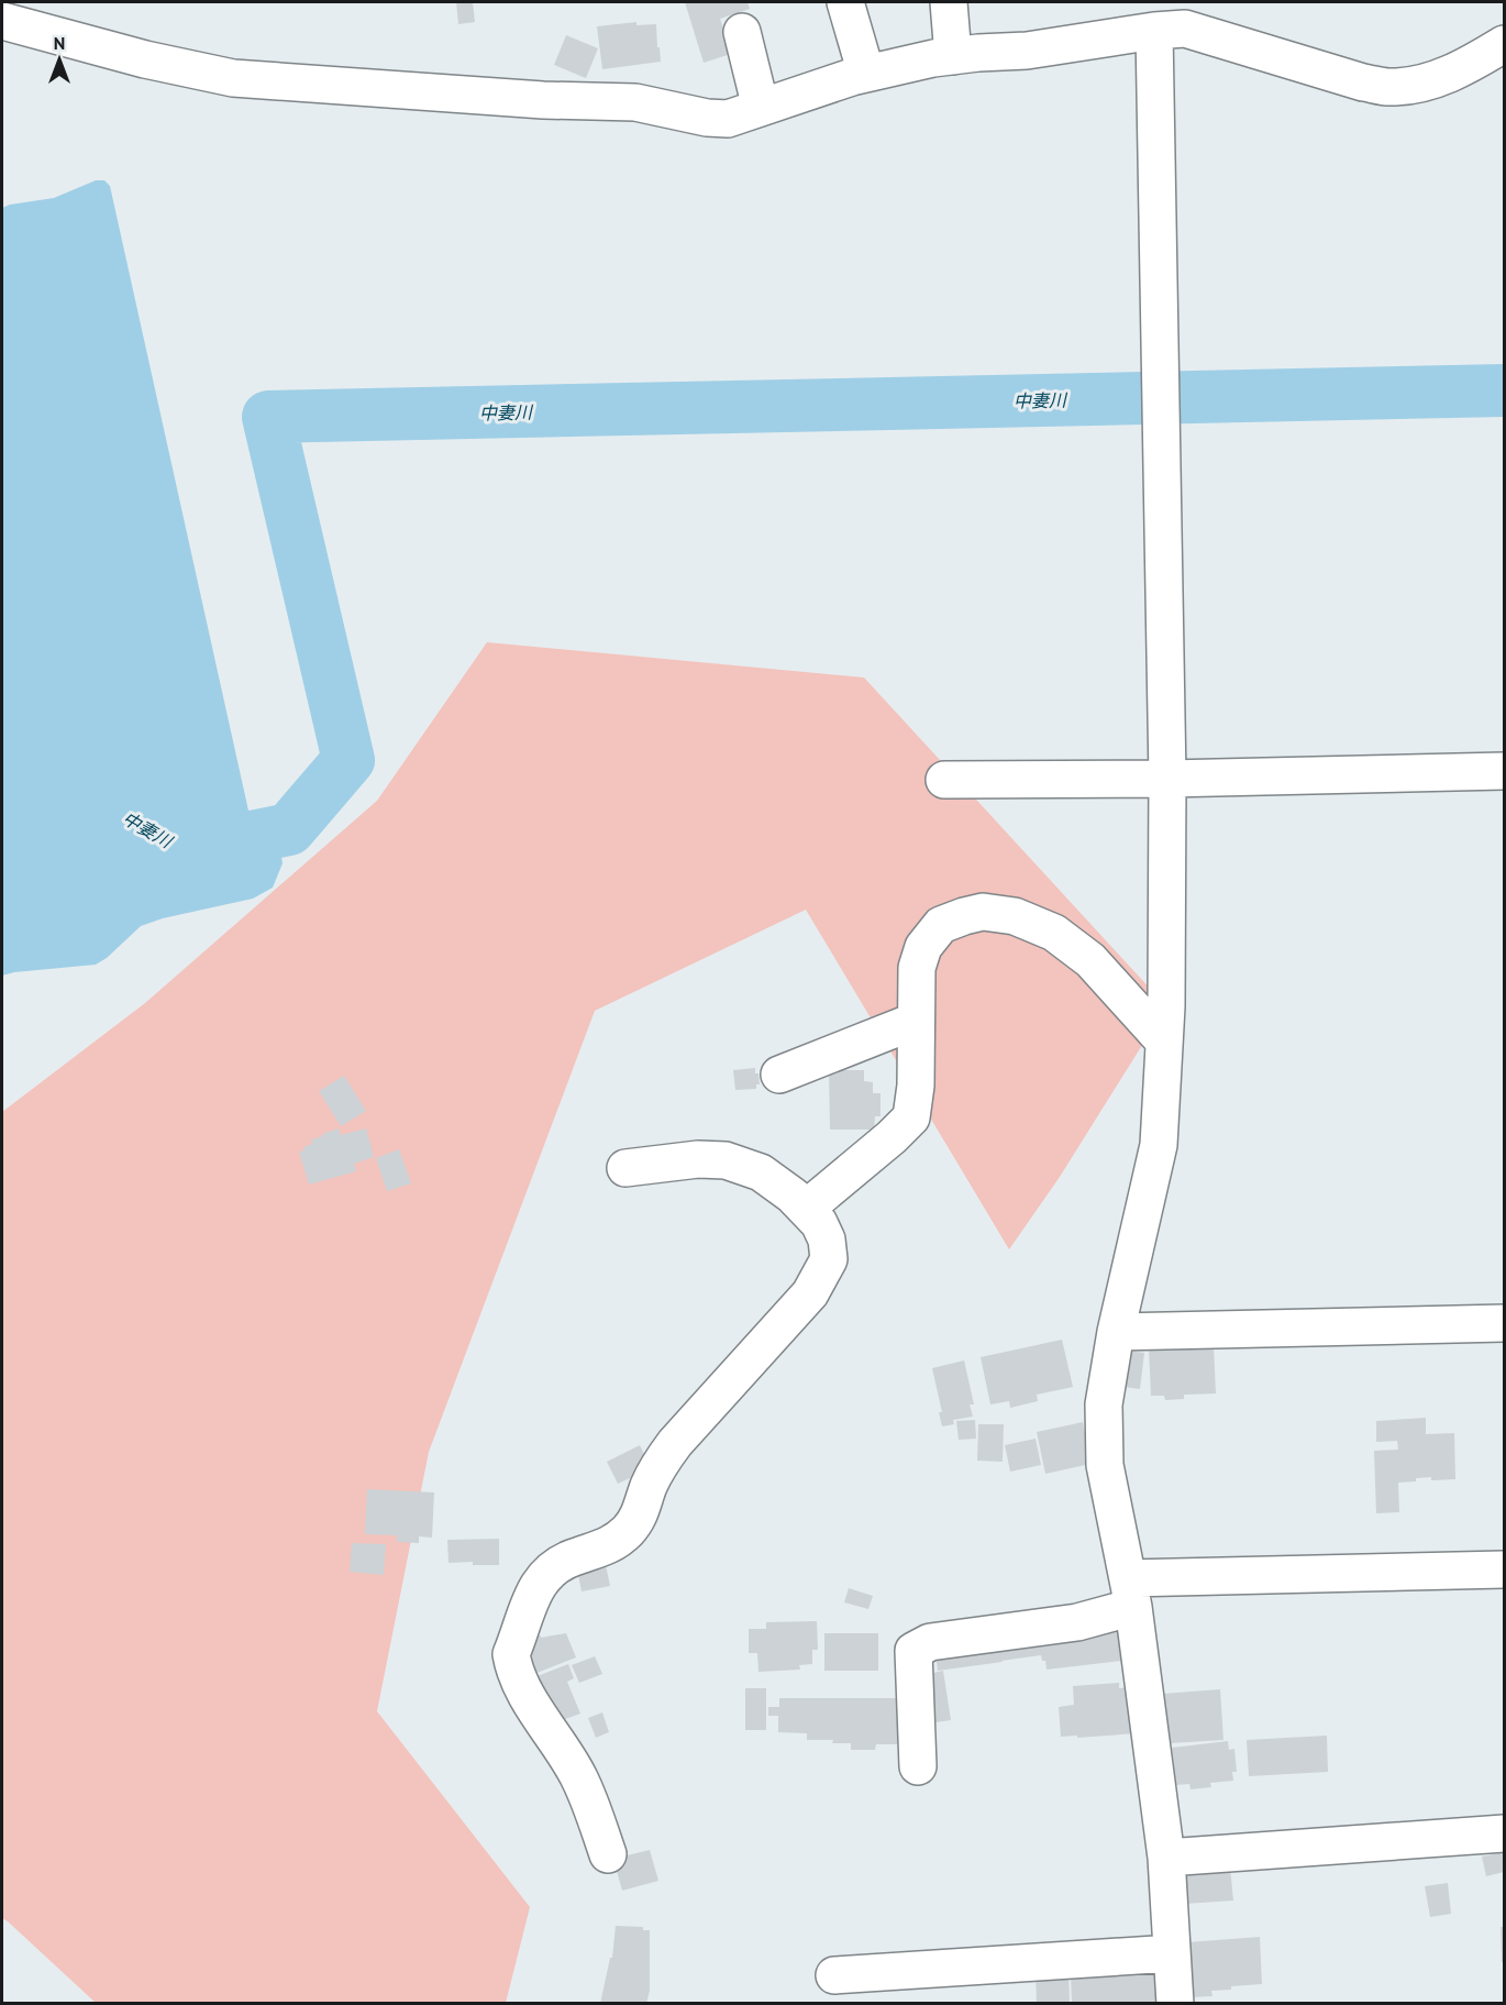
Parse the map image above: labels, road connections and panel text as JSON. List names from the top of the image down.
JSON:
{
  "water": ["中妻川"],
  "north": "top"
}
